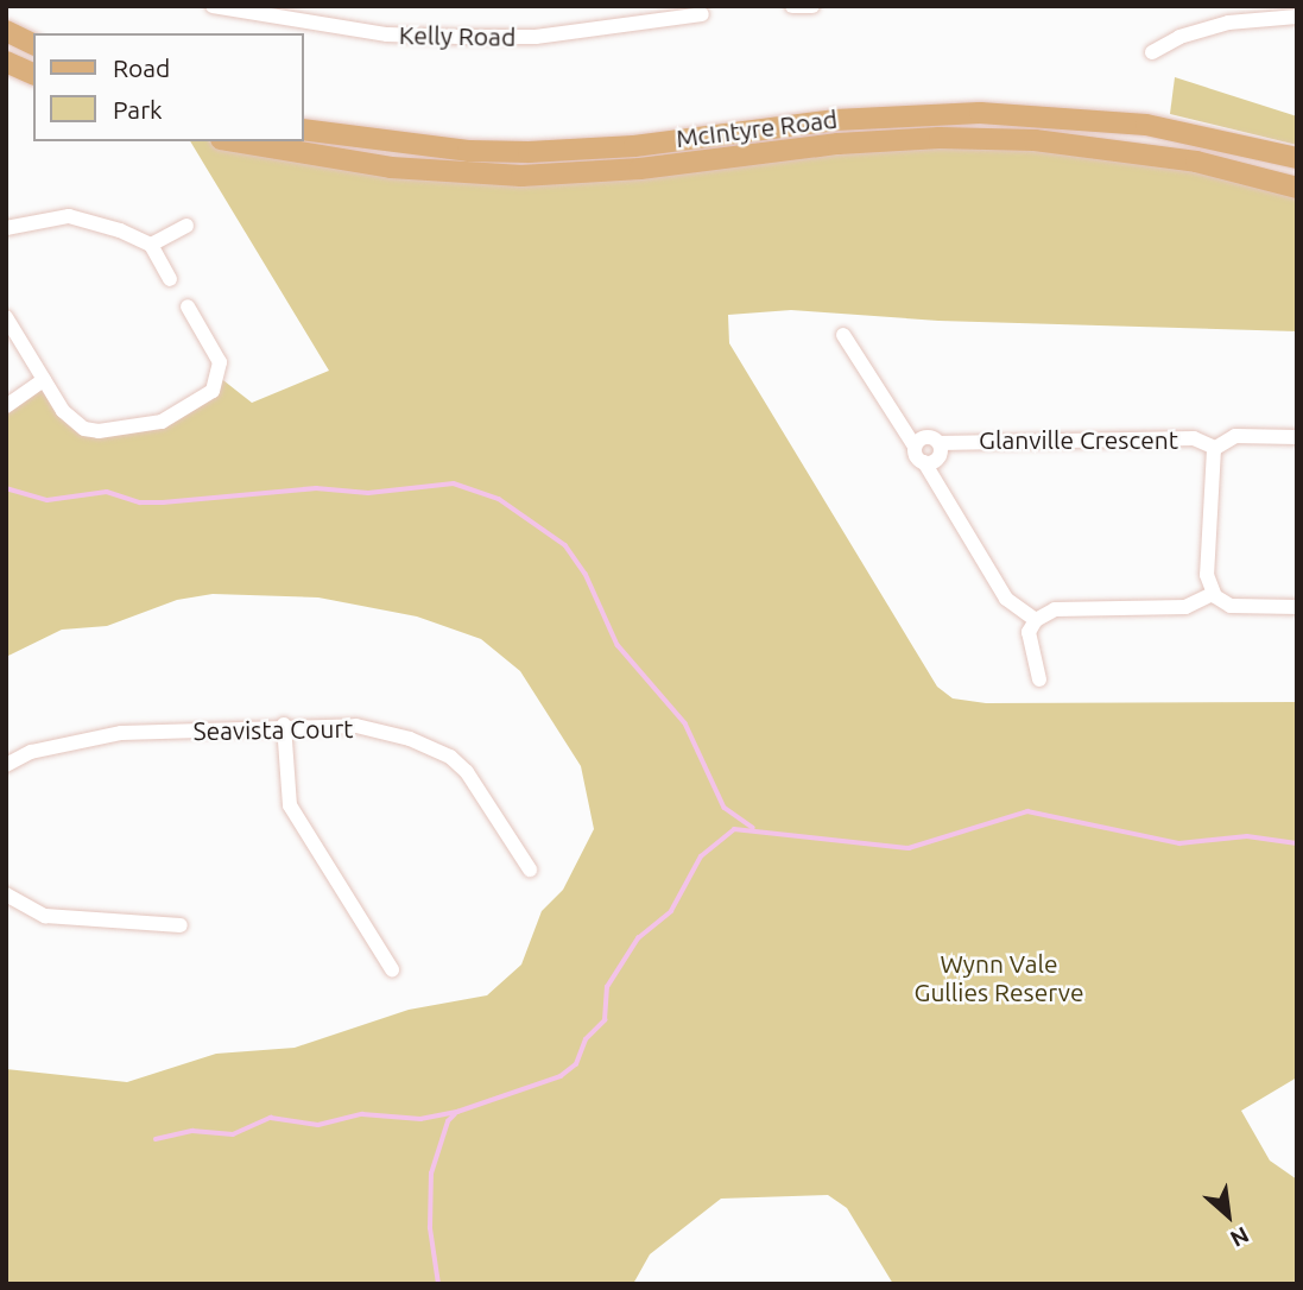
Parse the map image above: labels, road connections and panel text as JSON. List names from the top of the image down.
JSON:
{
  "streets": {
    "main road": ["McIntyre Road"],
    "street": ["Kelly Road", "Glanville Crescent", "Seavista Court"]
  },
  "parks": ["Wynn Vale Gullies Reserve"],
  "legend": ["Road", "Park"],
  "north": "bottom right"
}
